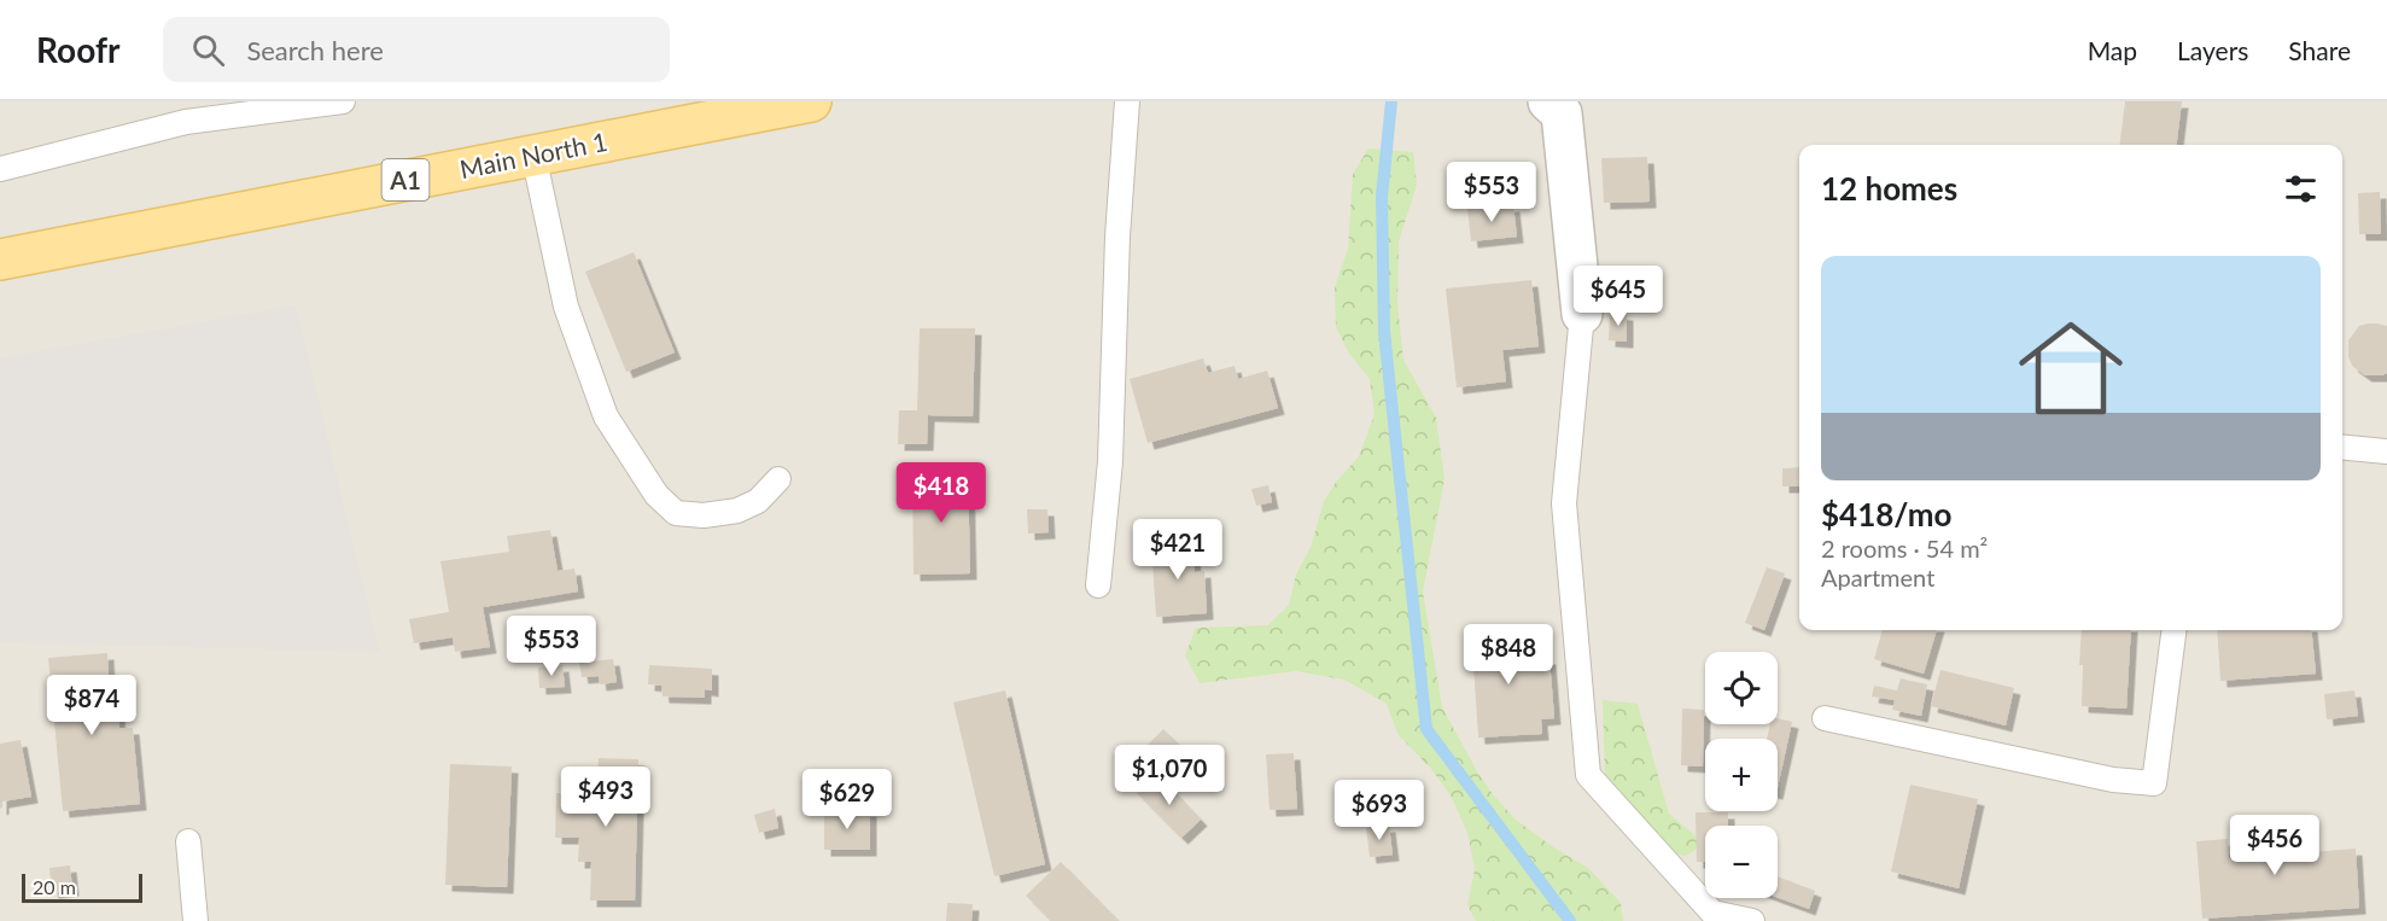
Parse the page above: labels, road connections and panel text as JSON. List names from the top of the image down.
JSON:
{
  "streets": {
    "main road": ["Main North 1", "A1"]
  },
  "scale_bar": "20 m",
  "page": {
    "header": "Roofr",
    "search": "Search here",
    "nav": ["Map", "Layers", "Share"],
    "heading": "12 homes",
    "price": [
      "$553",
      "$645",
      "$418",
      "$421",
      "$553",
      "$848",
      "$874",
      "$1,070",
      "$493",
      "$629",
      "$693",
      "$456"
    ],
    "list": [
      {
        "name": "$418/mo",
        "note": "2 rooms · 54 m² · Apartment"
      }
    ],
    "map_buttons": ["+", "−"],
    "scale": "20 m"
  }
}
